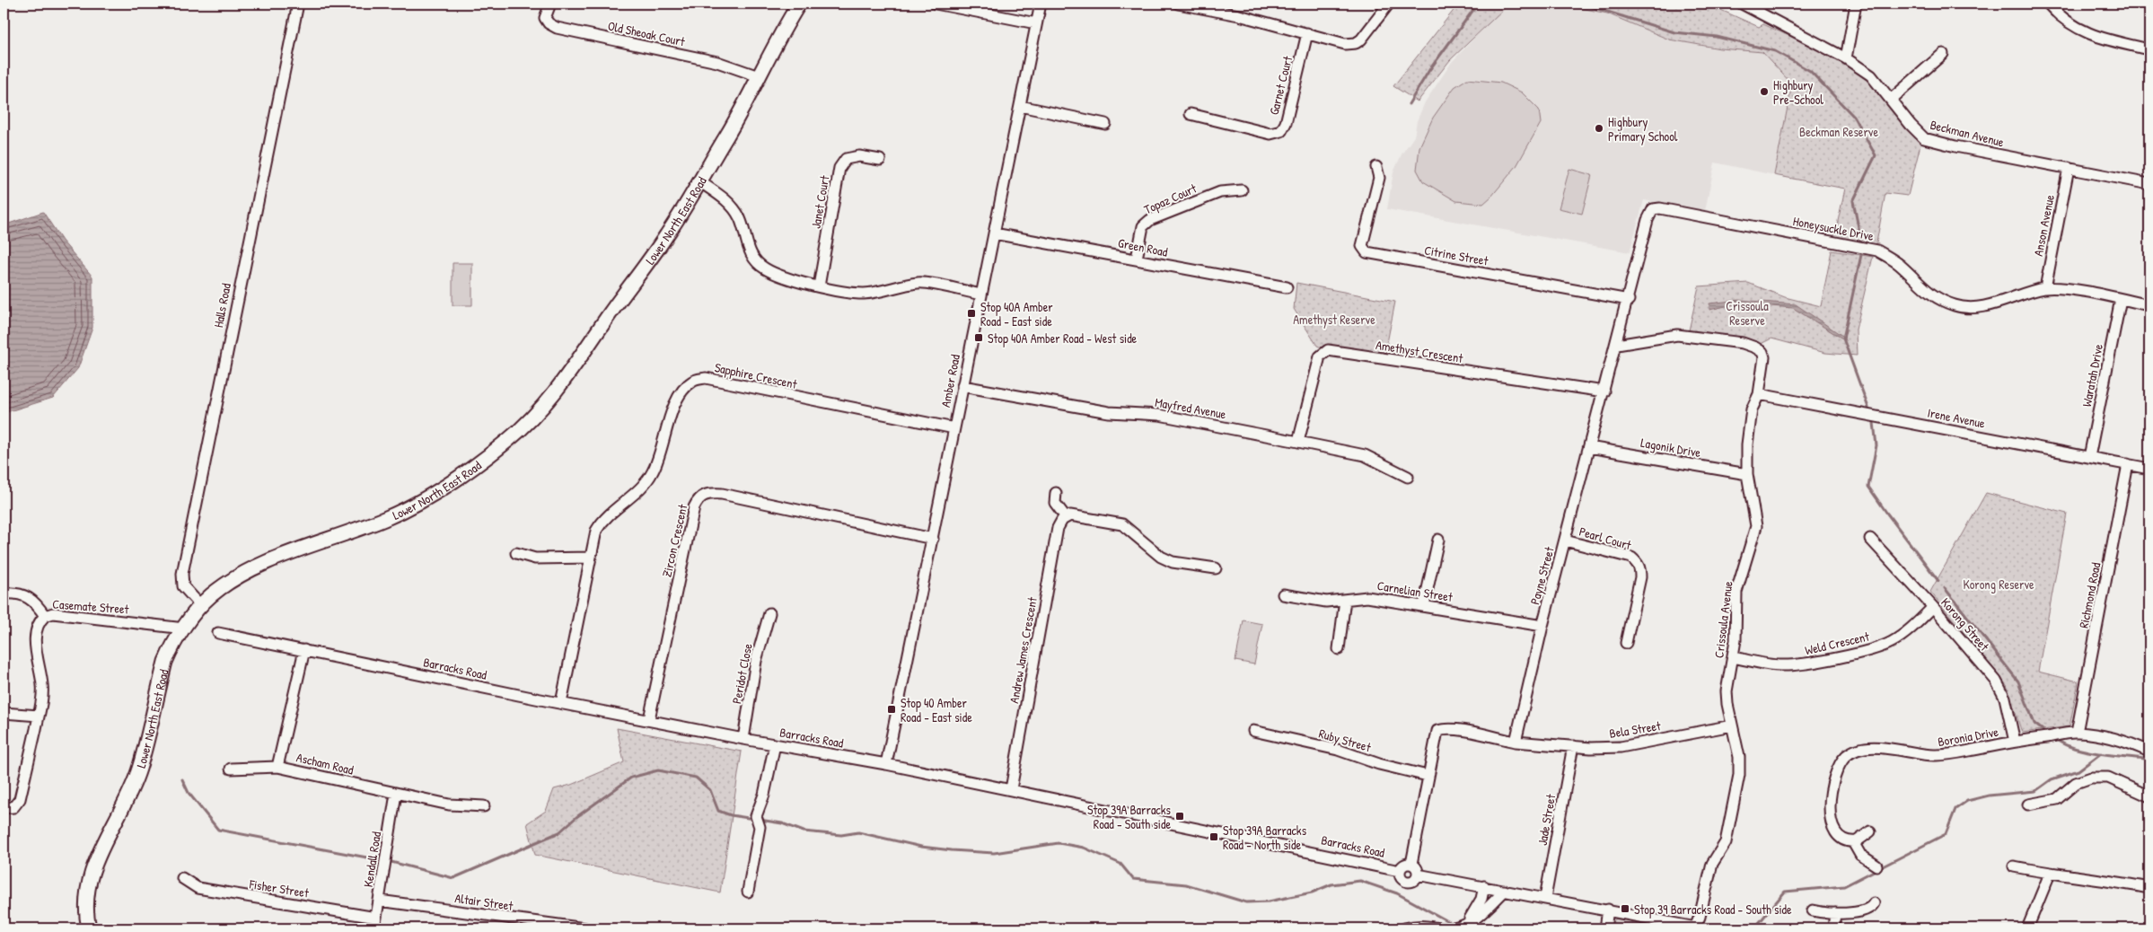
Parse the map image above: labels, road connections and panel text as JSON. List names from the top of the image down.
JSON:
{
  "streets": {
    "main road": ["Lower North East Road"],
    "street": [
      "Old Sheoak Court",
      "Garnet Court",
      "Beckman Avenue",
      "Topaz Court",
      "Janet Court",
      "Anson Avenue",
      "Honeysuckle Drive",
      "Green Road",
      "Citrine Street",
      "Halls Road",
      "Amethyst Crescent",
      "Sapphire Crescent",
      "Waratah Drive",
      "Amber Road",
      "Mayfred Avenue",
      "Irene Avenue",
      "Lagonik Drive",
      "Pearl Court",
      "Zircon Crescent",
      "Payne Street",
      "Carnelian Street",
      "Richmond Road",
      "Casemate Street",
      "Crissoula Avenue",
      "Korong Street",
      "Weld Crescent",
      "Andrew James Crescent",
      "Barracks Road",
      "Peridot Close",
      "Bela Street",
      "Boronia Drive",
      "Ruby Street",
      "Ascham Road",
      "Jade Street",
      "Kendall Road",
      "Fisher Street",
      "Altair Street"
    ]
  },
  "crossings": [
    ["Old Sheoak Court", "Lower North East Road"],
    ["Beckman Avenue", "Anson Avenue"],
    ["Topaz Court", "Green Road"],
    ["Lower North East Road", "Halls Road"],
    ["Lower North East Road", "Casemate Street"],
    ["Anson Avenue", "Honeysuckle Drive"],
    ["Honeysuckle Drive", "Waratah Drive"],
    ["Honeysuckle Drive", "Payne Street"],
    ["Green Road", "Amber Road"],
    ["Citrine Street", "Payne Street"],
    ["Amethyst Crescent", "Mayfred Avenue"],
    ["Amethyst Crescent", "Payne Street"],
    ["Sapphire Crescent", "Amber Road"],
    ["Sapphire Crescent", "Barracks Road"],
    ["Waratah Drive", "Irene Avenue"],
    ["Amber Road", "Mayfred Avenue"],
    ["Amber Road", "Zircon Crescent"],
    ["Amber Road", "Barracks Road"],
    ["Irene Avenue", "Richmond Road"],
    ["Irene Avenue", "Crissoula Avenue"],
    ["Lagonik Drive", "Payne Street"],
    ["Lagonik Drive", "Crissoula Avenue"],
    ["Pearl Court", "Payne Street"],
    ["Zircon Crescent", "Barracks Road"],
    ["Payne Street", "Carnelian Street"],
    ["Payne Street", "Crissoula Avenue"],
    ["Payne Street", "Bela Street"],
    ["Richmond Road", "Boronia Drive"],
    ["Crissoula Avenue", "Weld Crescent"],
    ["Crissoula Avenue", "Bela Street"],
    ["Korong Street", "Weld Crescent"],
    ["Korong Street", "Boronia Drive"],
    ["Andrew James Crescent", "Barracks Road"],
    ["Barracks Road", "Peridot Close"],
    ["Barracks Road", "Ascham Road"],
    ["Bela Street", "Jade Street"],
    ["Ascham Road", "Kendall Road"],
    ["Kendall Road", "Fisher Street"],
    ["Kendall Road", "Altair Street"]
  ],
  "parks": [
    "Beckman Reserve",
    "Crissoula Reserve",
    "Amethyst Reserve",
    "Korong Reserve"
  ],
  "places": {
    "other": ["Highbury Pre-School", "Highbury Primary School"],
    "transit": [
      "Stop 40A Amber Road - East side",
      "Stop 40A Amber Road - West side",
      "Stop 40 Amber Road - East side",
      "Stop 39A Barracks Road - South side",
      "Stop 39A Barracks Road - North side",
      "Stop 39 Barracks Road - South side"
    ]
  }
}
